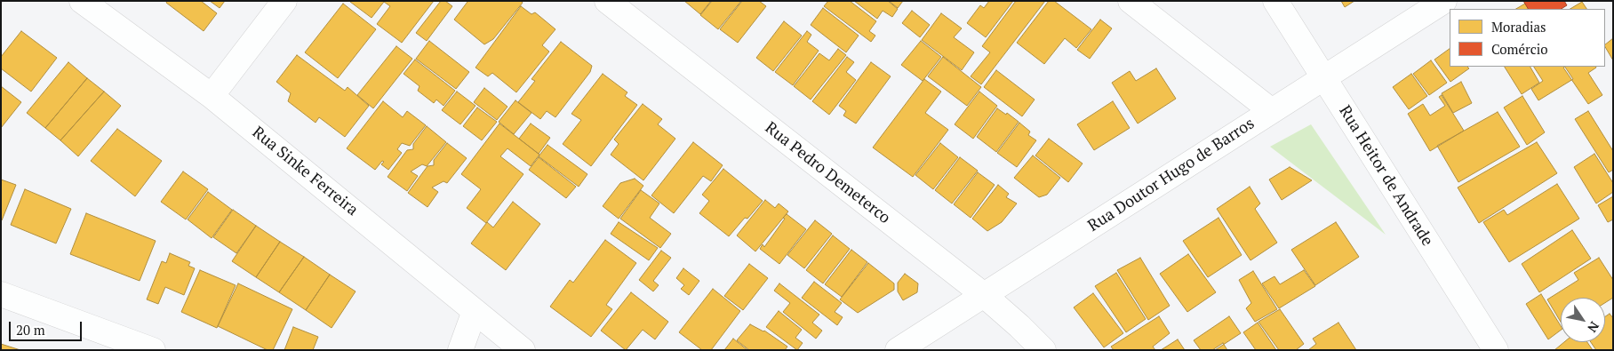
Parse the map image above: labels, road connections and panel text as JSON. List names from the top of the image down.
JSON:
{
  "streets": {
    "street": [
      "Rua Sinke Ferreira",
      "Rua Pedro Demeterco",
      "Rua Doutor Hugo de Barros",
      "Rua Heitor de Andrade"
    ]
  },
  "crossings": [
    ["Rua Pedro Demeterco", "Rua Doutor Hugo de Barros"],
    ["Rua Doutor Hugo de Barros", "Rua Heitor de Andrade"]
  ],
  "legend": ["Moradias", "Comércio"],
  "scale_bar": "20 m",
  "north": "bottom right"
}
